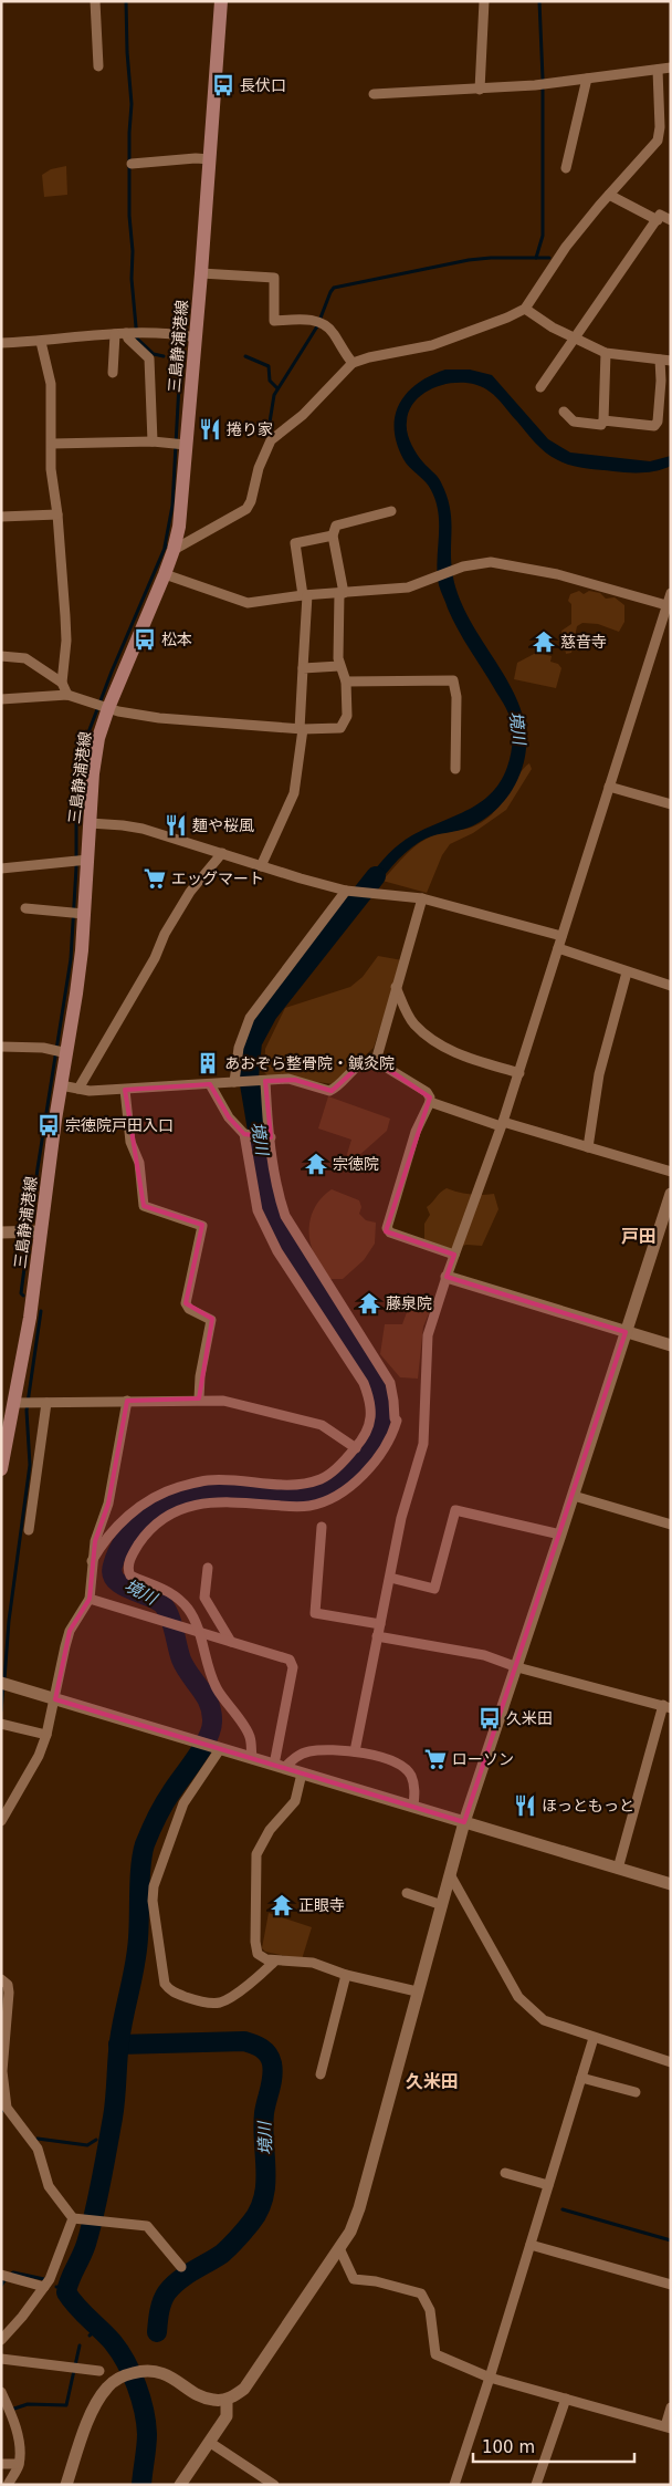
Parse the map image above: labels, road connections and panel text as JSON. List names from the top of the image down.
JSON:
{
  "streets": {
    "main road": ["三島静浦港線"]
  },
  "districts": ["戸田", "久米田"],
  "water": ["境川"],
  "places": {
    "bus stop": [
      "長伏口",
      "松本",
      "宗徳院戸田入口",
      "久米田"
    ],
    "restaurant": ["捲り家", "麺や桜風", "ほっともっと"],
    "temple": [
      "慈音寺",
      "宗徳院",
      "藤泉院",
      "正眼寺"
    ],
    "supermarket": ["エッグマート", "ローソン"],
    "building": ["あおぞら整骨院・鍼灸院"]
  },
  "scale_bar": "100 m"
}
